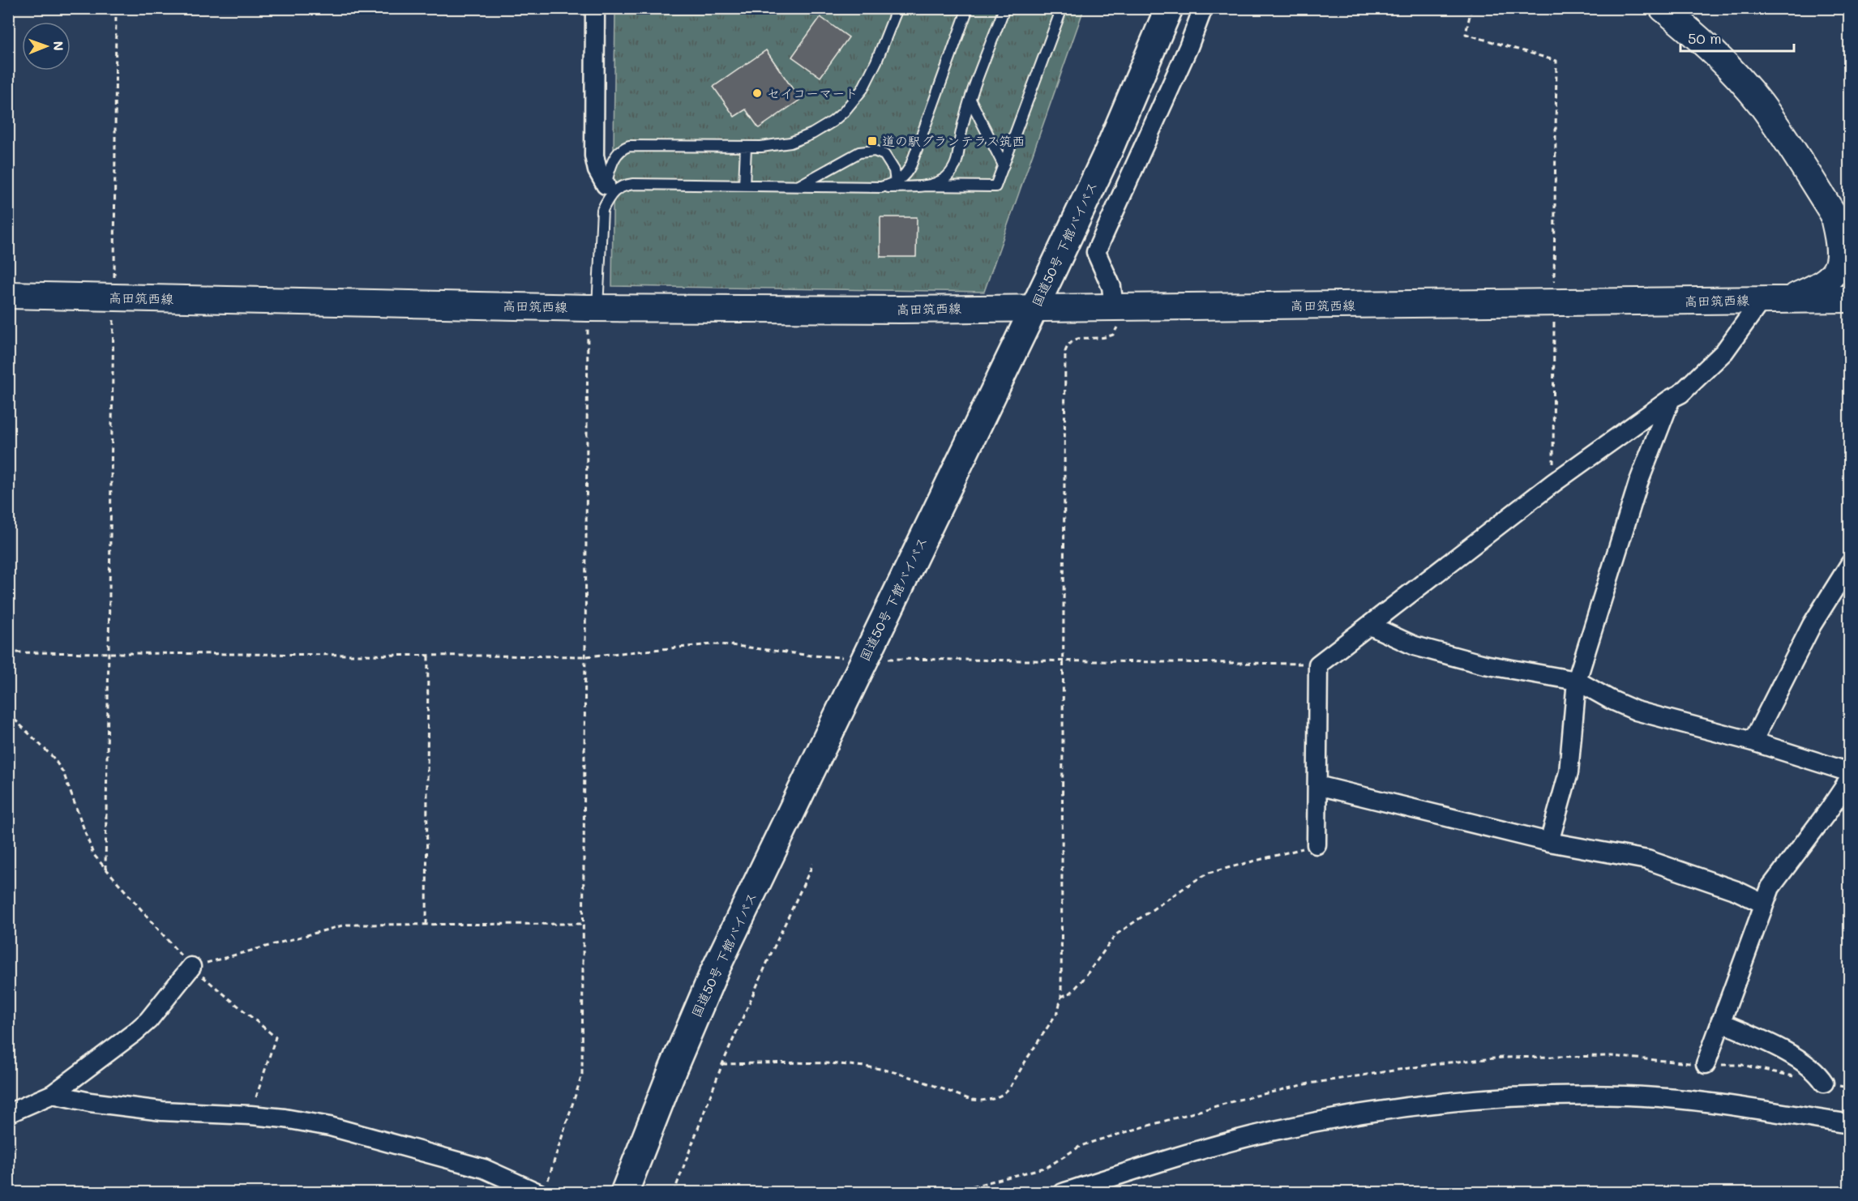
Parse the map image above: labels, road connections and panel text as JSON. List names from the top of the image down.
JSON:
{
  "streets": {
    "highway": ["国道50号 下館バイパス"],
    "main road": ["高田筑西線"]
  },
  "crossings": [
    ["国道50号 下館バイパス", "高田筑西線"]
  ],
  "places": {
    "other": ["セイコーマート"],
    "transit": ["道の駅グランテラス筑西"]
  },
  "scale_bar": "50 m",
  "north": "right"
}
